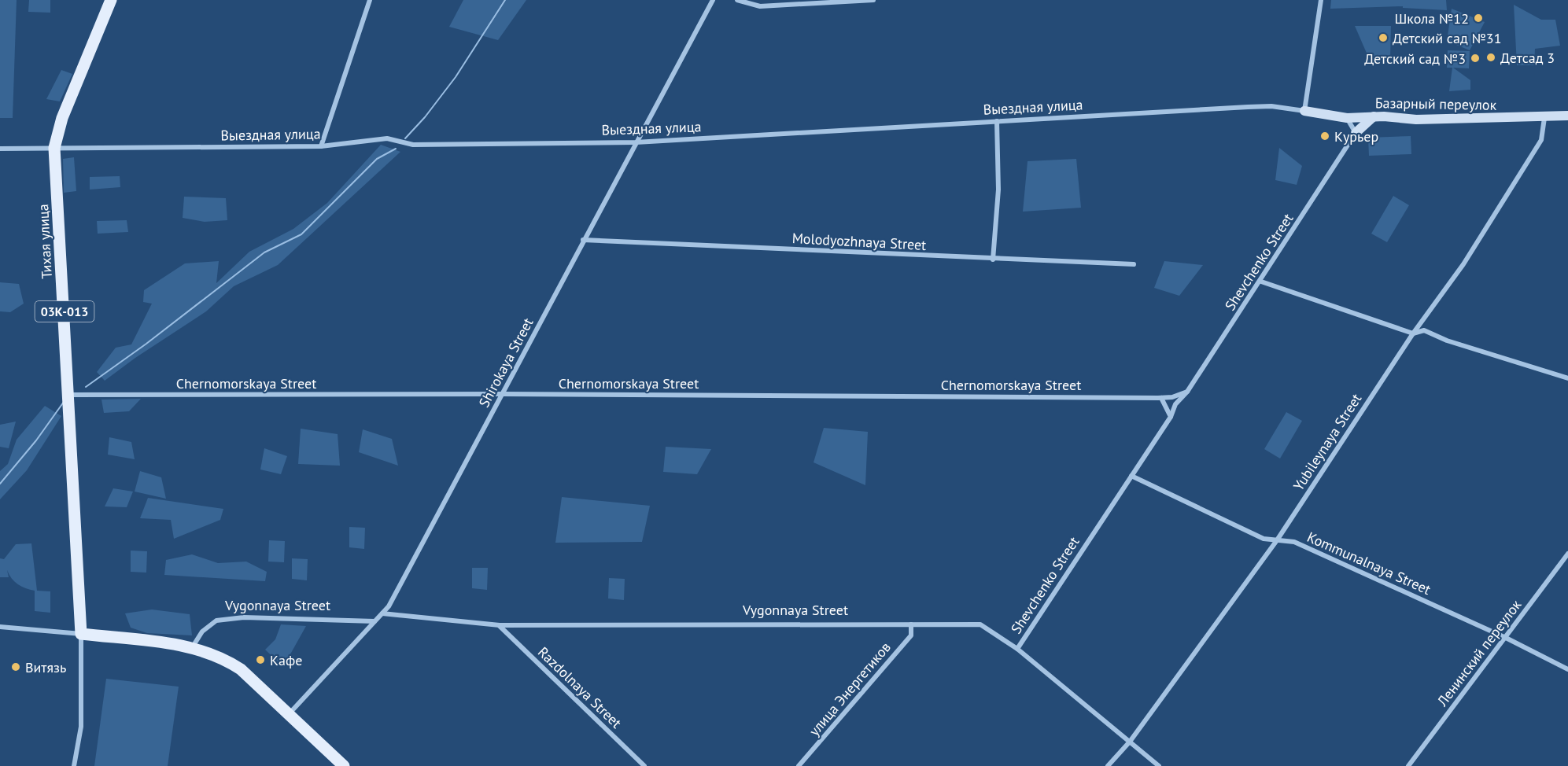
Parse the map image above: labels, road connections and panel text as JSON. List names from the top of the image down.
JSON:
{
  "streets": {
    "main road": ["Тихая улица", "03К-013"],
    "street": [
      "Базарный переулок",
      "Выездная улица",
      "Molodyozhnaya Street",
      "Shevchenko Street",
      "Shirokaya Street",
      "Chernomorskaya Street",
      "Yubileynaya Street",
      "Kommunalnaya Street",
      "Vygonnaya Street",
      "Ленинский переулок",
      "Razdolnaya Street",
      "улица Энергетиков"
    ]
  },
  "crossings": [
    ["Базарный переулок", "Выездная улица"],
    ["Базарный переулок", "Yubileynaya Street"],
    ["Выездная улица", "Тихая улица"],
    ["Выездная улица", "Shirokaya Street"],
    ["Тихая улица", "Chernomorskaya Street"],
    ["Molodyozhnaya Street", "Shirokaya Street"],
    ["Shevchenko Street", "Chernomorskaya Street"],
    ["Shevchenko Street", "Kommunalnaya Street"],
    ["Shevchenko Street", "Vygonnaya Street"],
    ["Shirokaya Street", "Chernomorskaya Street"],
    ["Shirokaya Street", "Vygonnaya Street"],
    ["Yubileynaya Street", "Kommunalnaya Street"],
    ["Yubileynaya Street", "Vygonnaya Street"],
    ["Kommunalnaya Street", "Ленинский переулок"],
    ["Vygonnaya Street", "Razdolnaya Street"],
    ["Vygonnaya Street", "улица Энергетиков"]
  ],
  "places": [
    "Школа №12",
    "Детский сад №31",
    "Детсад 3",
    "Детский сад №3",
    "Курьер",
    "Кафе",
    "Витязь"
  ]
}
